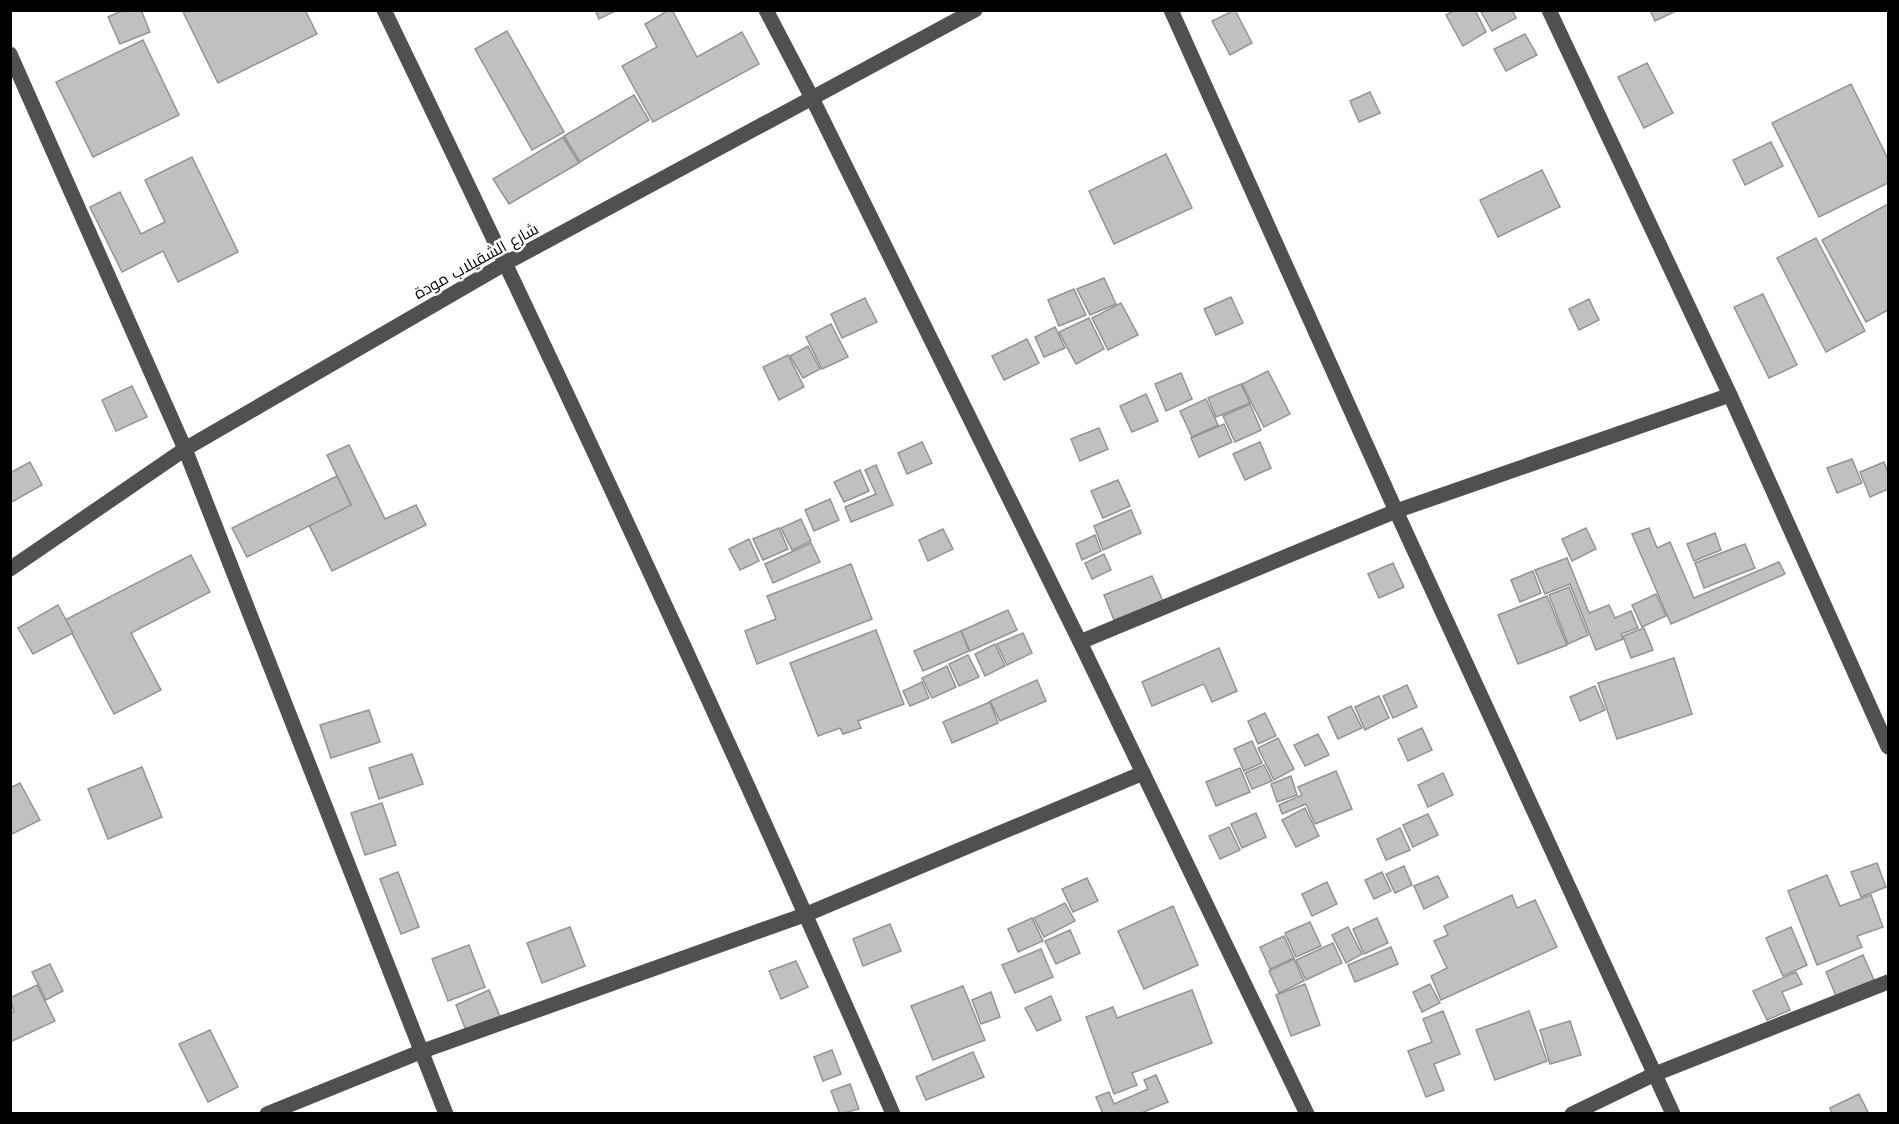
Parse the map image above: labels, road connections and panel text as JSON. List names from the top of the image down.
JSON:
{
  "streets": {
    "street": ["شارع الشقيلاب مودة"]
  }
}
